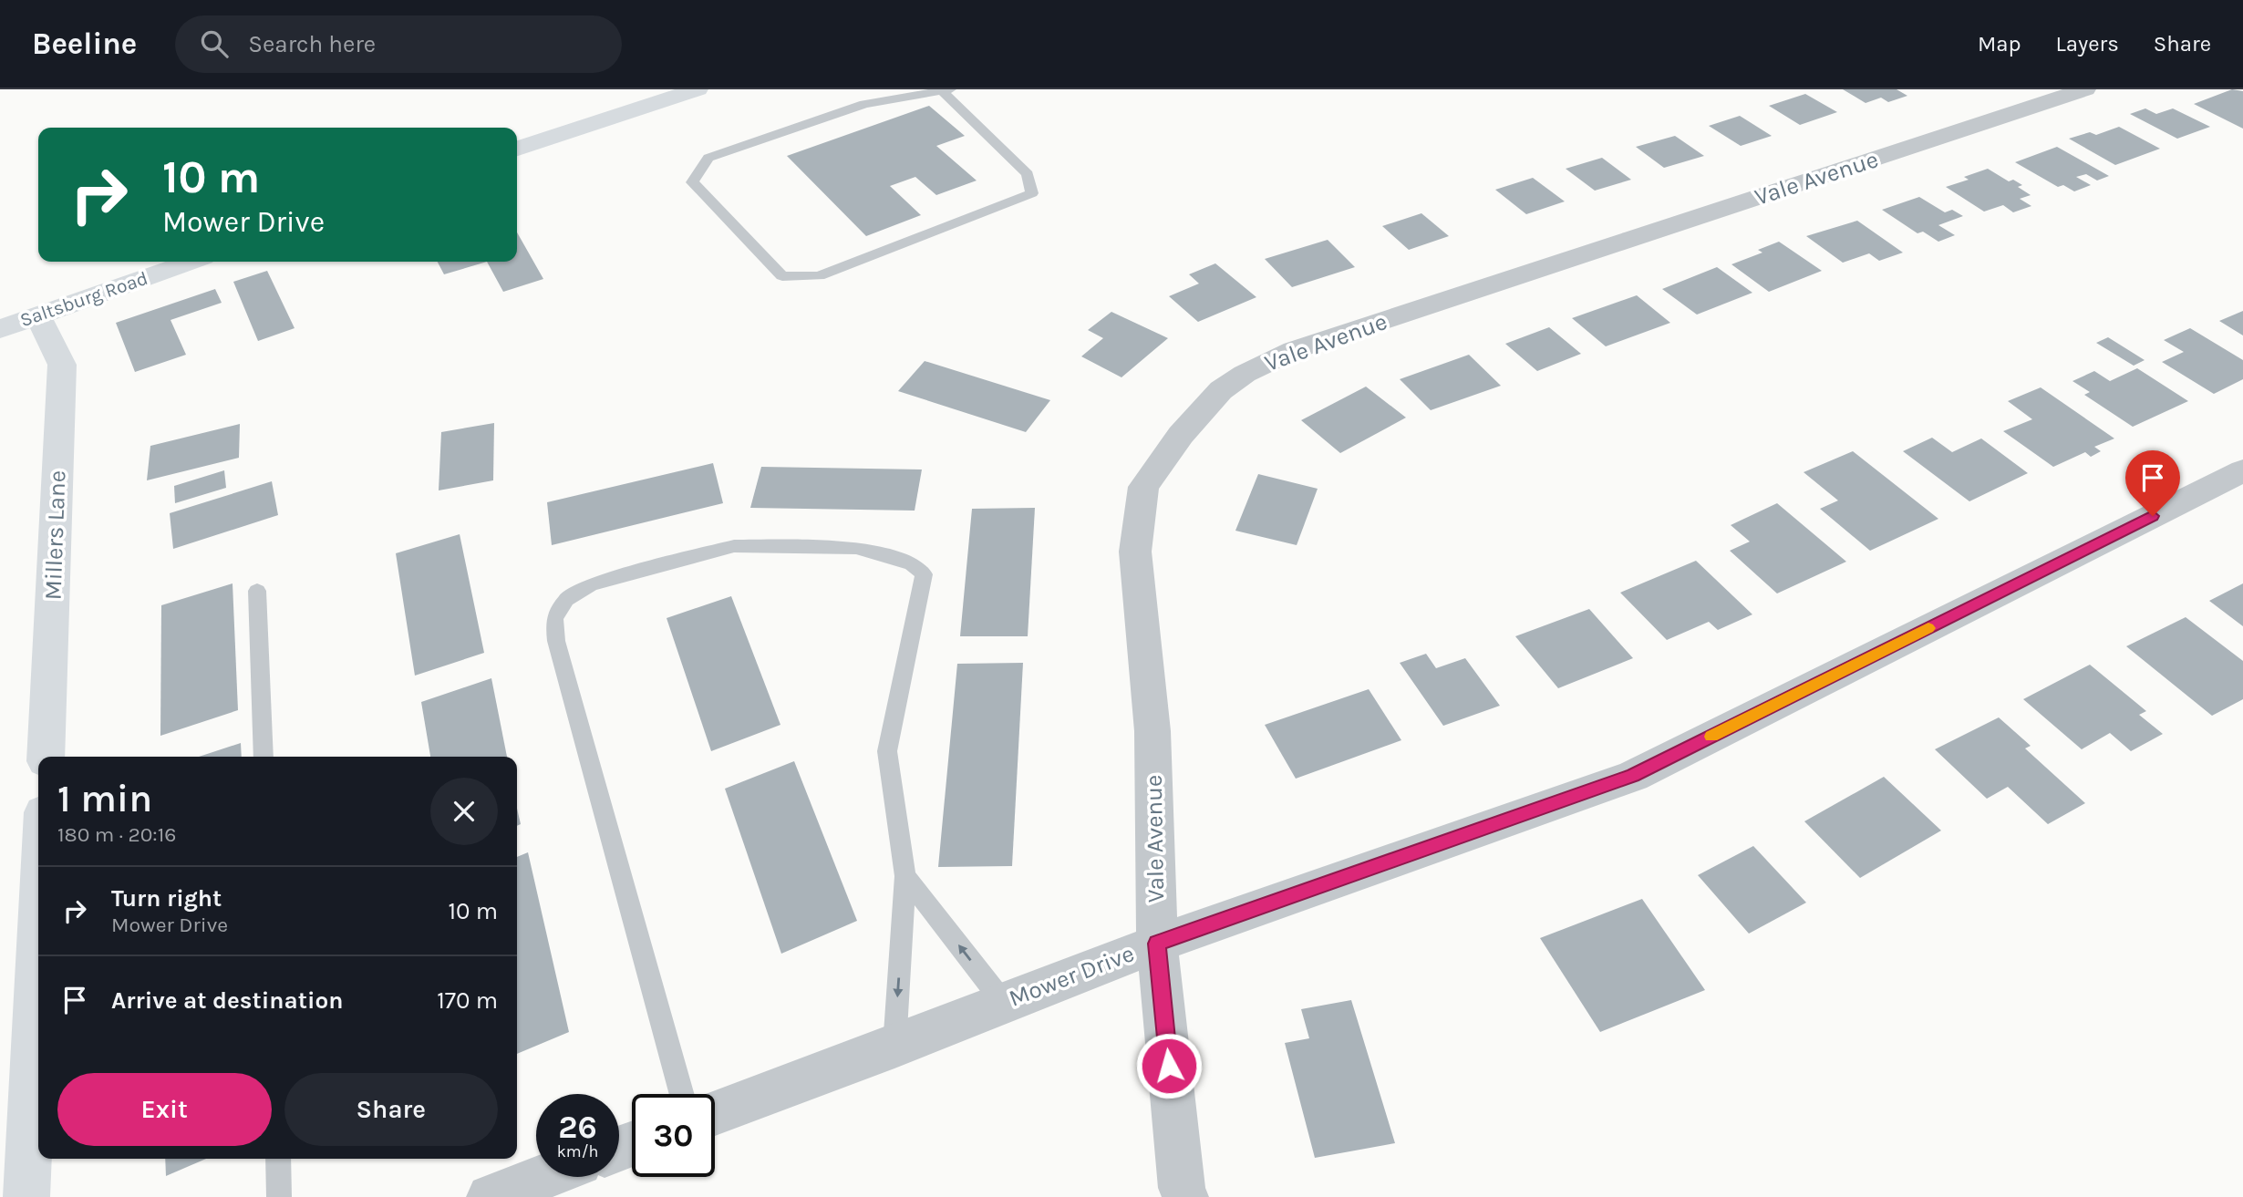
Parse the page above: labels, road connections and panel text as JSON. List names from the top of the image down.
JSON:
{
  "streets": {
    "street": [
      "Vale Avenue",
      "Saltsburg Road",
      "Millers Lane",
      "Mower Drive"
    ]
  },
  "crossings": [
    ["Vale Avenue", "Mower Drive"],
    ["Saltsburg Road", "Millers Lane"]
  ],
  "page": {
    "header": "Beeline",
    "search": "Search here",
    "nav": ["Map", "Layers", "Share"],
    "turn": ["10 m", "Mower Drive"],
    "heading": ["1 min", "180 m · 20:16"],
    "list": [
      {
        "name": "Turn right",
        "note": "Mower Drive",
        "value": "10 m"
      },
      {
        "name": "Arrive at destination",
        "value": "170 m"
      }
    ],
    "buttons": ["Exit", "Share"],
    "speed": "26 km/h",
    "limit": "30"
  }
}
